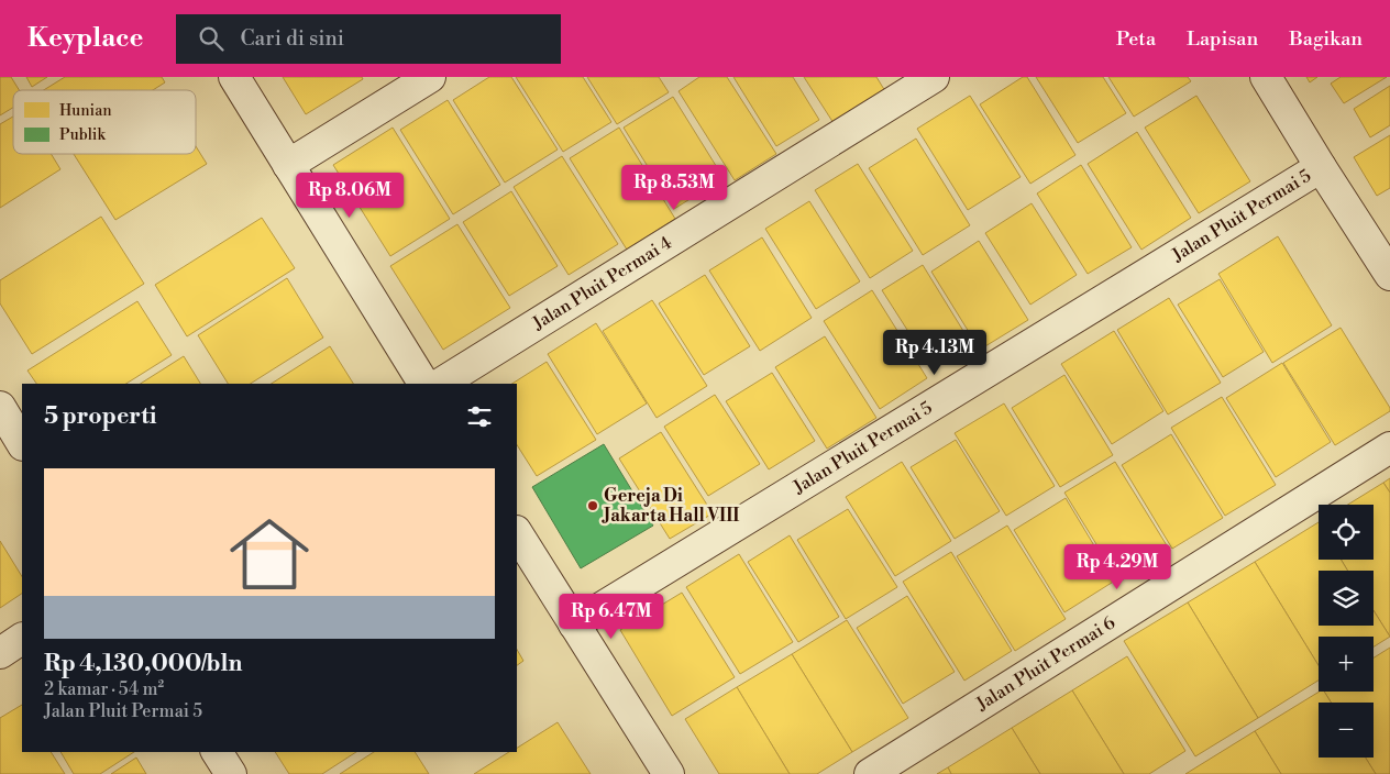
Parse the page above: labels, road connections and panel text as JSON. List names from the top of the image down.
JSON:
{
  "streets": {
    "street": ["Jalan Pluit Permai 5", "Jalan Pluit Permai 4", "Jalan Pluit Permai 6"]
  },
  "places": ["Gereja Di Jakarta Hall VIII"],
  "legend": ["Hunian", "Publik"],
  "page": {
    "header": "Keyplace",
    "search": "Cari di sini",
    "nav": ["Peta", "Lapisan", "Bagikan"],
    "price": [
      "Rp 8.53M",
      "Rp 8.06M",
      "Rp 4.13M",
      "Rp 4.29M",
      "Rp 6.47M"
    ],
    "heading": "5 properti",
    "list": [
      {
        "name": "Rp 4,130,000/bln",
        "note": "2 kamar · 54 m² · Jalan Pluit Permai 5"
      }
    ],
    "map_buttons": ["+", "−"]
  }
}
